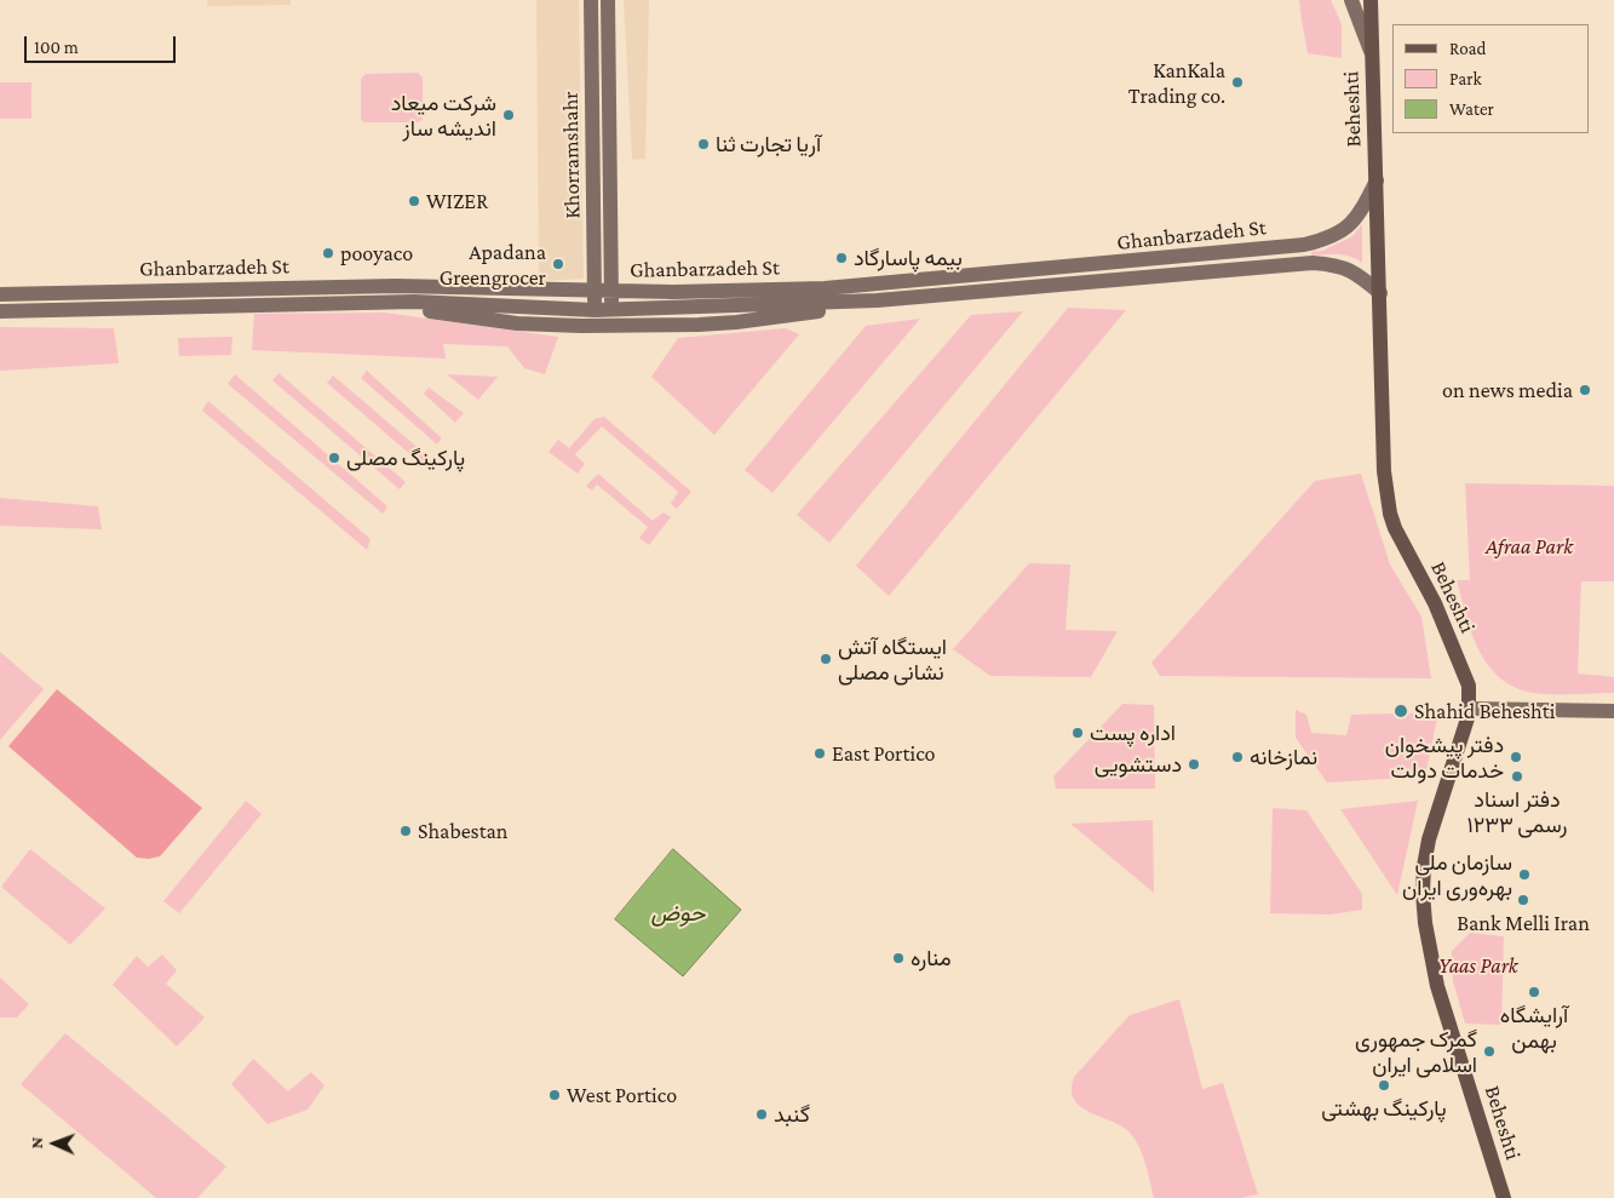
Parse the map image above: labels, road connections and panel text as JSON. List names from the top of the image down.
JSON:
{
  "streets": {
    "main road": ["Beheshti", "Khorramshahr", "Ghanbarzadeh St"]
  },
  "crossings": [
    ["Beheshti", "Ghanbarzadeh St"],
    ["Khorramshahr", "Ghanbarzadeh St"]
  ],
  "water": ["حوض"],
  "parks": ["Afraa Park", "Yaas Park"],
  "places": [
    "KanKala Trading co.",
    "شرکت میعاد اندیشه ساز",
    "آریا تجارت ثنا",
    "WIZER",
    "pooyaco",
    "بیمه پاسارگاد",
    "Apadana Greengrocer",
    "on news media",
    "پارکینگ مصلی",
    "ایستگاه آتش نشانی مصلی",
    "Shahid Beheshti",
    "اداره پست",
    "East Portico",
    "نمازخانه",
    "دفتر پیشخوان خدمات دولت",
    "دستشویی",
    "دفتر اسناد رسمی ۱۲۳۳",
    "Shabestan",
    "سازمان ملی بهره‌وری ایران",
    "Bank Melli Iran",
    "مناره",
    "آرایشگاه بهمن",
    "گمرک جمهوری اسلامی ایران",
    "پارکینگ بهشتی",
    "West Portico",
    "گنبد"
  ],
  "legend": ["Road", "Park", "Water"],
  "scale_bar": "100 m",
  "north": "left"
}
